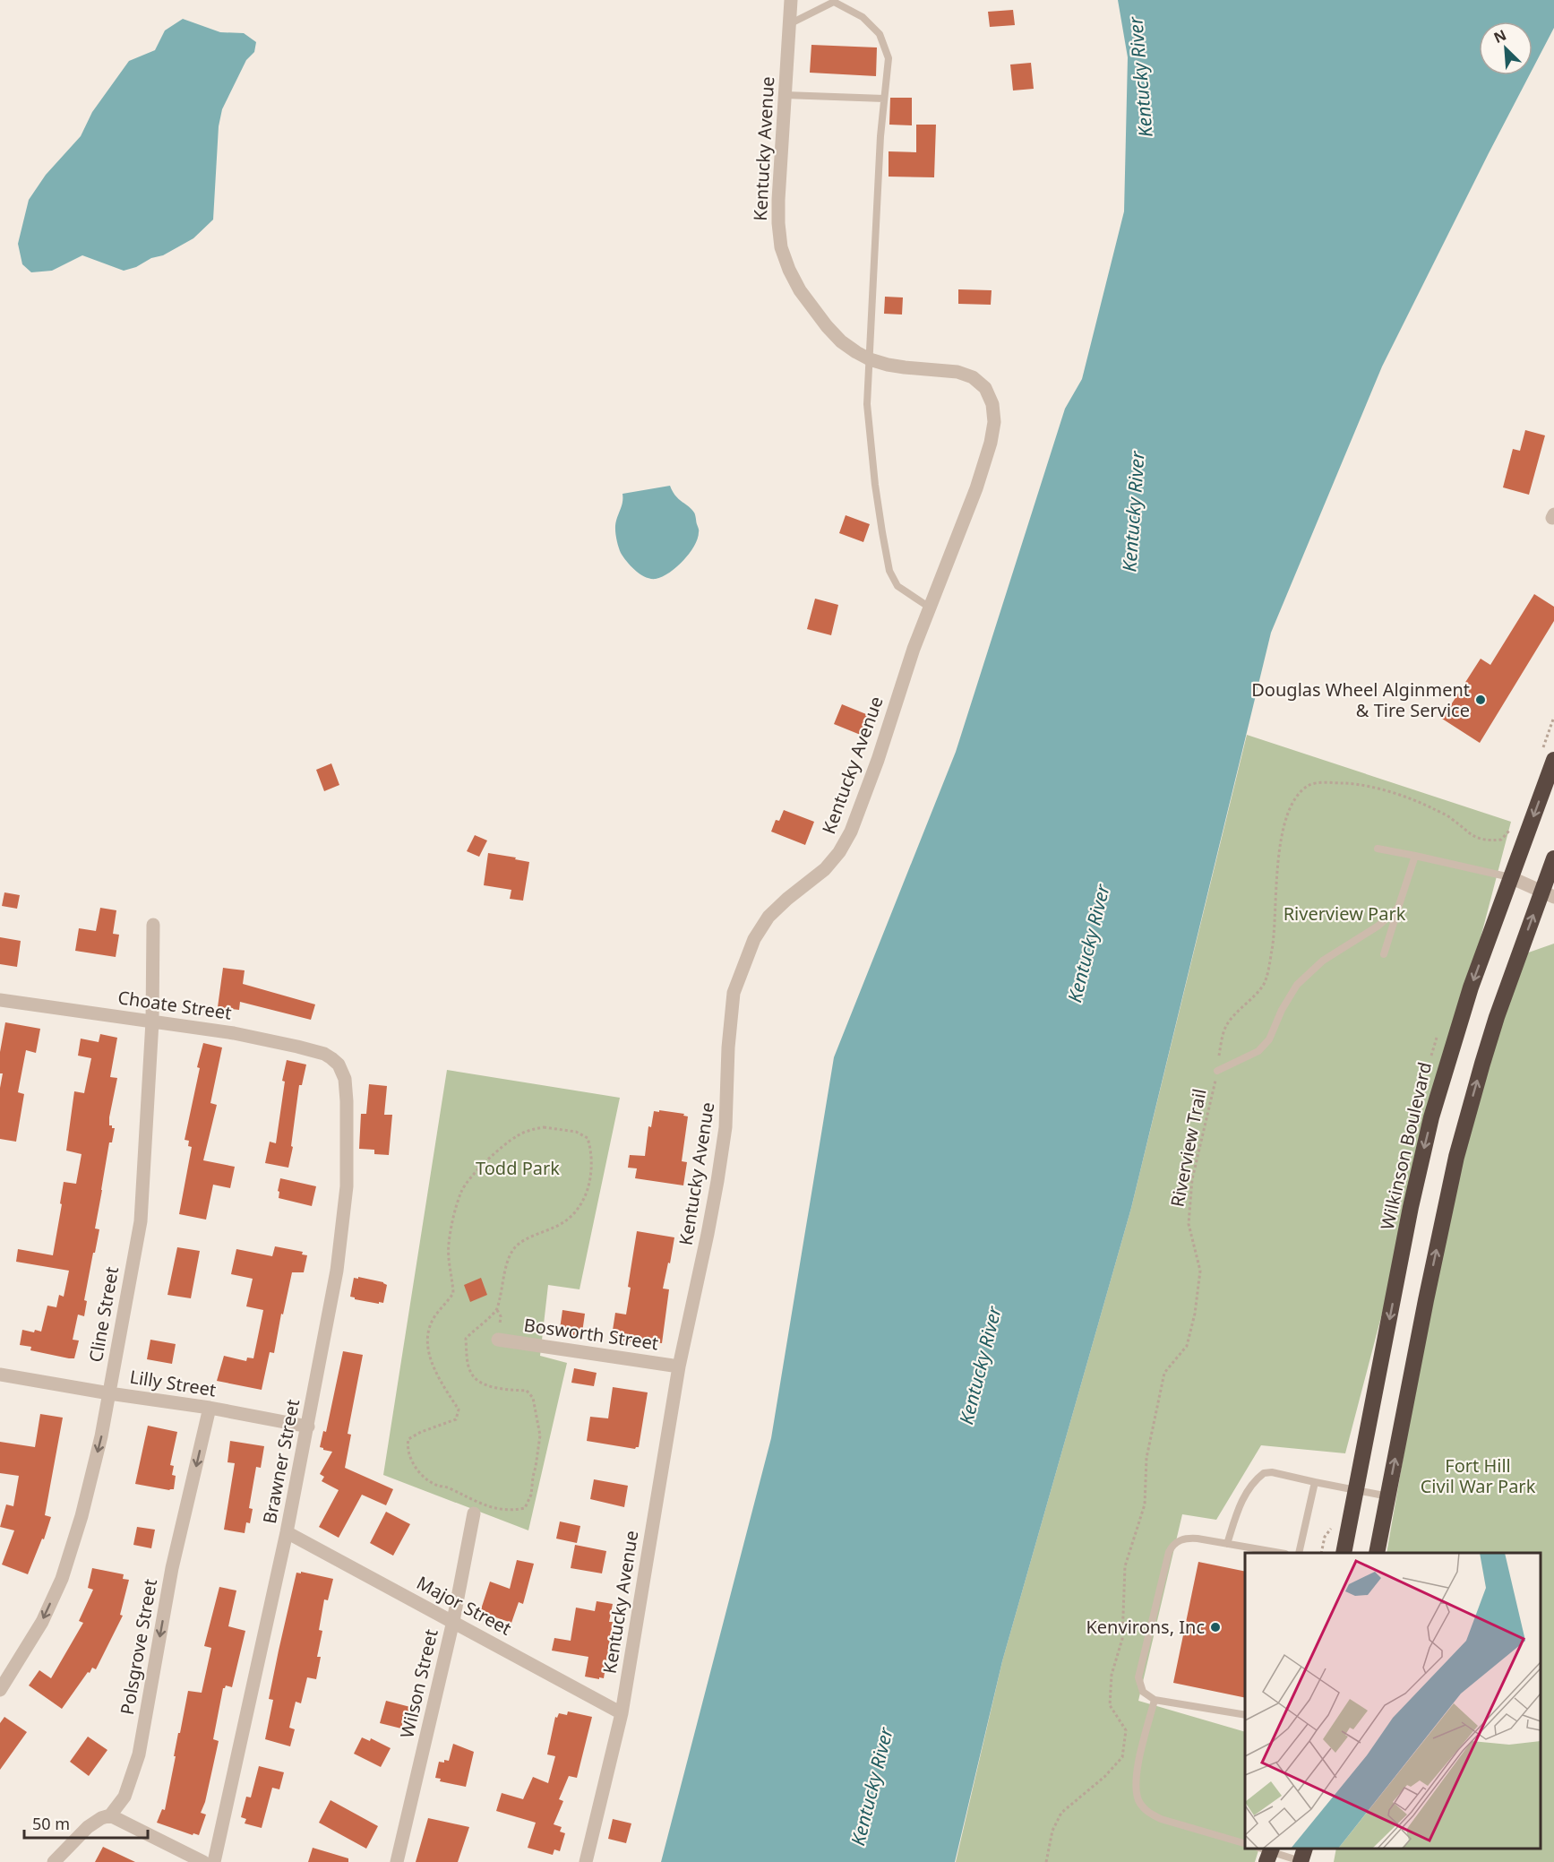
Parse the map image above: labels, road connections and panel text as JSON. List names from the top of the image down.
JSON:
{
  "streets": {
    "highway": ["Wilkinson Boulevard"],
    "street": [
      "Kentucky Avenue",
      "Choate Street",
      "Cline Street",
      "Bosworth Street",
      "Lilly Street",
      "Brawner Street",
      "Major Street",
      "Polsgrove Street",
      "Wilson Street"
    ],
    "path": ["Riverview Trail"]
  },
  "crossings": [
    ["Kentucky Avenue", "Bosworth Street"],
    ["Kentucky Avenue", "Major Street"],
    ["Choate Street", "Cline Street"],
    ["Choate Street", "Brawner Street"],
    ["Cline Street", "Lilly Street"],
    ["Lilly Street", "Brawner Street"],
    ["Lilly Street", "Polsgrove Street"],
    ["Brawner Street", "Major Street"],
    ["Major Street", "Wilson Street"]
  ],
  "one_way": ["Cline Street", "Polsgrove Street"],
  "water": ["Kentucky River"],
  "parks": ["Riverview Park", "Todd Park", "Fort Hill Civil War Park"],
  "places": ["Douglas Wheel Alginment & Tire Service", "Kenvirons, Inc"],
  "scale_bar": "50 m",
  "north": "top left"
}
